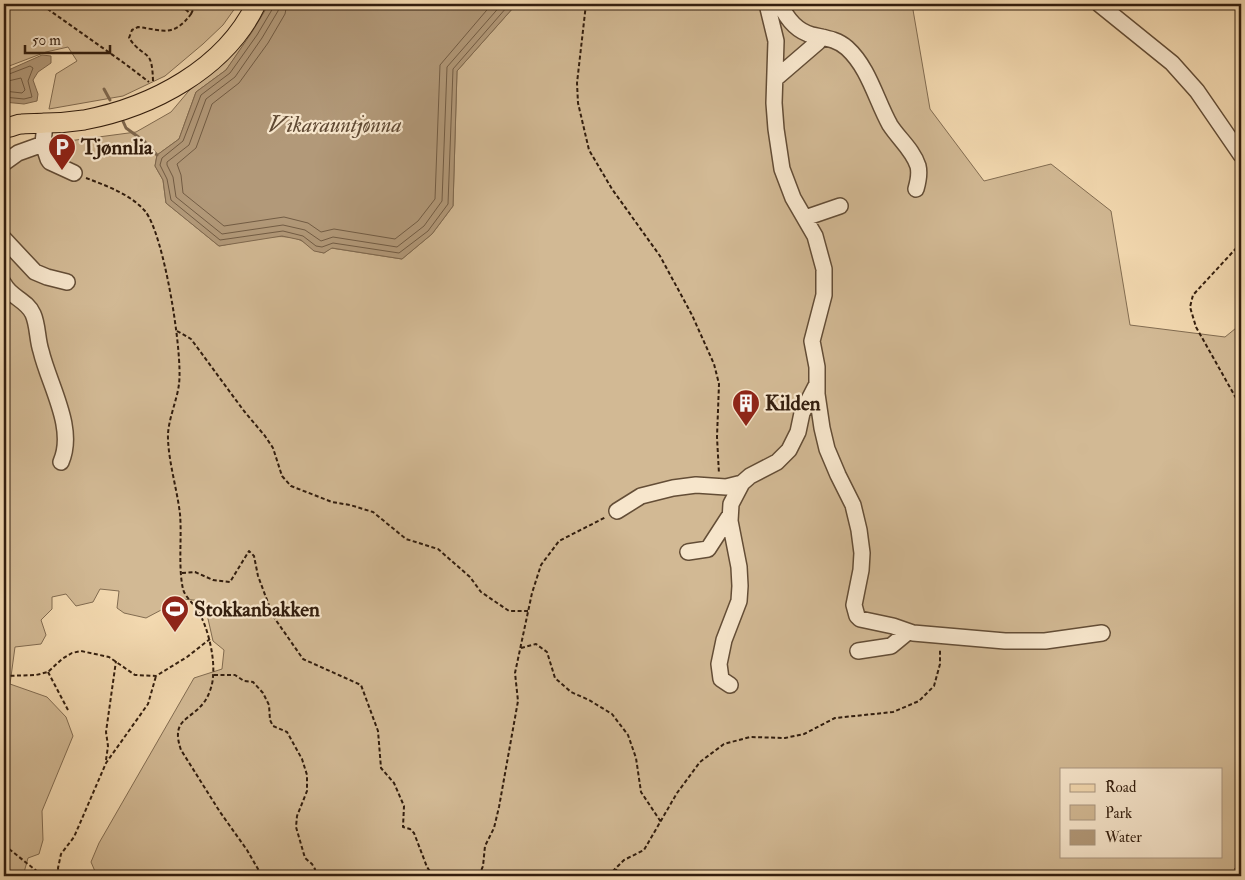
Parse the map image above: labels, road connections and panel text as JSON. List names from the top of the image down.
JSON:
{
  "water": ["Vikarauntjønna"],
  "places": {
    "parking": ["Tjønnlia"],
    "building": ["Kilden"],
    "sports": ["Stokkanbakken"]
  },
  "legend": ["Road", "Park", "Water"],
  "scale_bar": "50 m"
}
